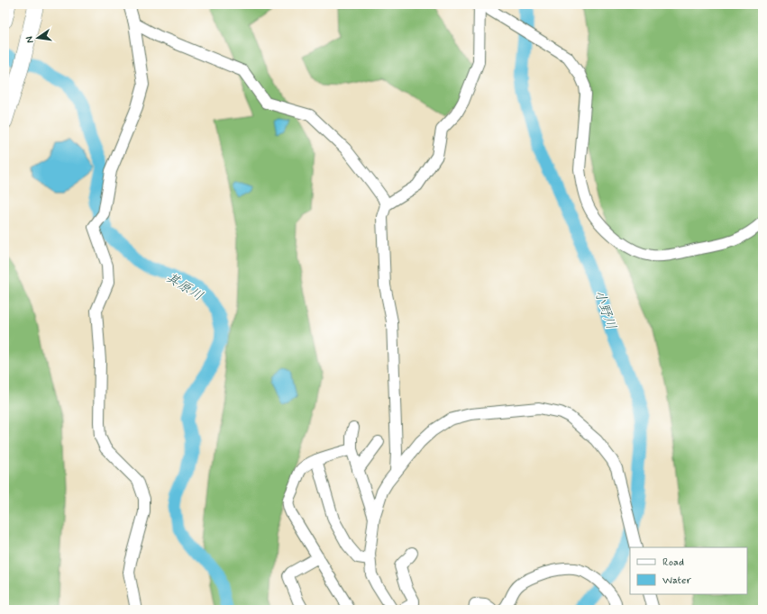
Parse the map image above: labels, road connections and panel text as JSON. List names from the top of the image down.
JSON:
{
  "water": ["其原川", "小野川"],
  "legend": ["Road", "Water"],
  "north": "left"
}
